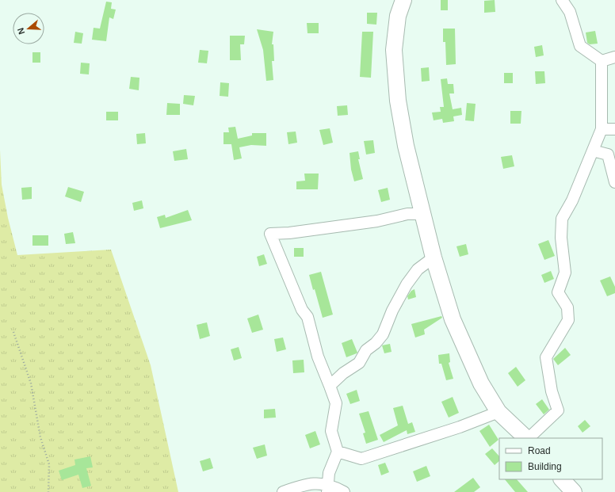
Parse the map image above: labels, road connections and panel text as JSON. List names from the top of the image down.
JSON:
{
  "legend": ["Road", "Building"],
  "north": "left"
}
